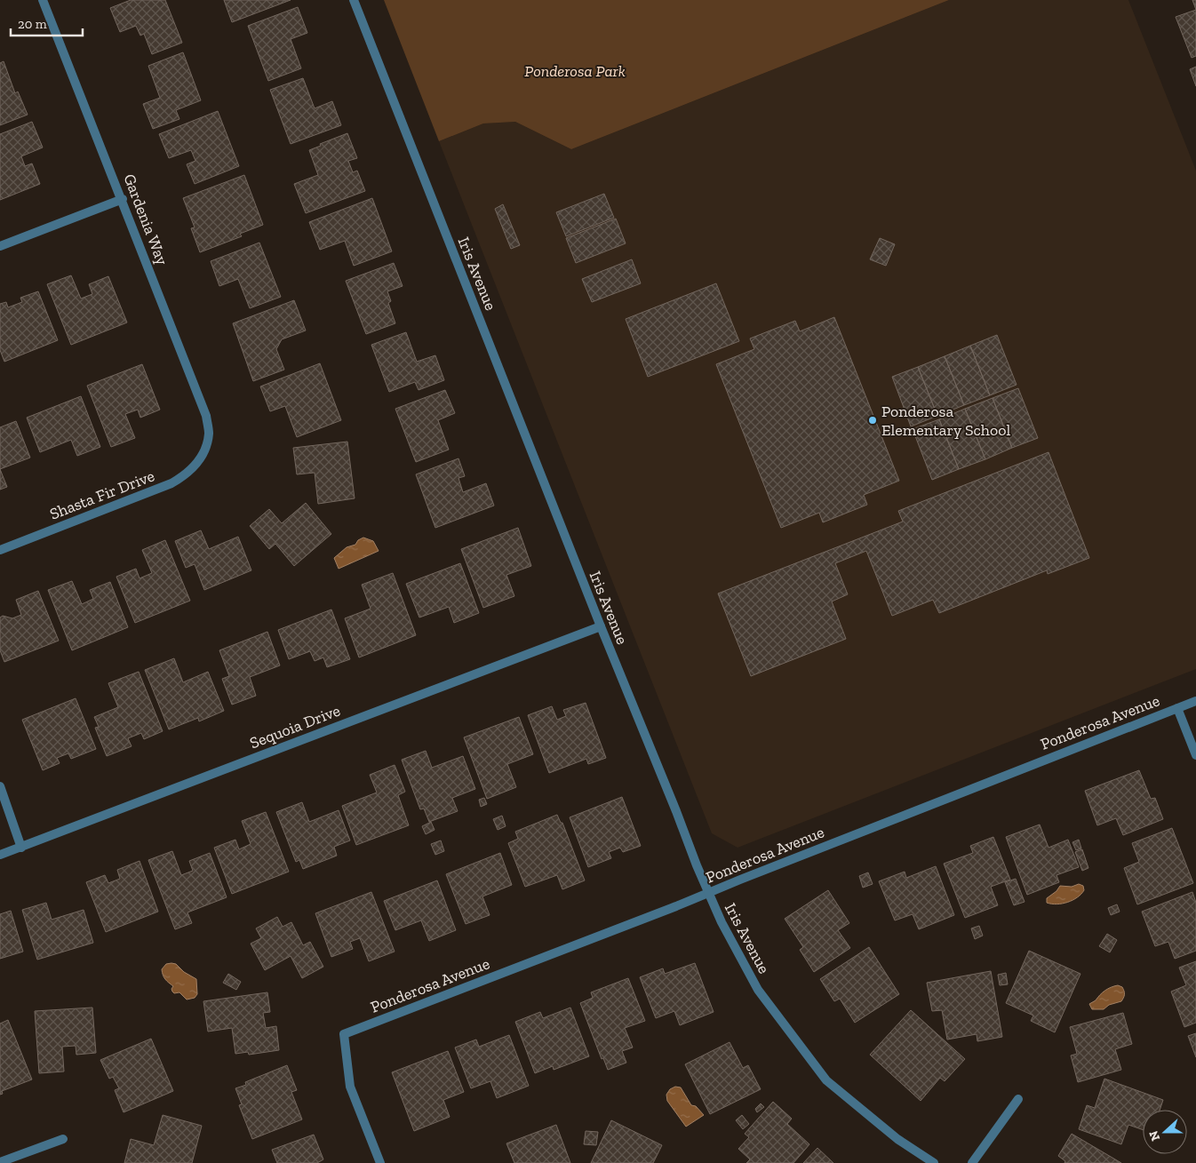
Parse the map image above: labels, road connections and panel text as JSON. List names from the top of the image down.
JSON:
{
  "streets": {
    "street": [
      "Gardenia Way",
      "Iris Avenue",
      "Shasta Fir Drive",
      "Ponderosa Avenue",
      "Sequoia Drive"
    ]
  },
  "crossings": [
    ["Gardenia Way", "Shasta Fir Drive"],
    ["Iris Avenue", "Ponderosa Avenue"],
    ["Iris Avenue", "Sequoia Drive"]
  ],
  "parks": ["Ponderosa Park"],
  "places": ["Ponderosa Elementary School"],
  "scale_bar": "20 m",
  "north": "left"
}
